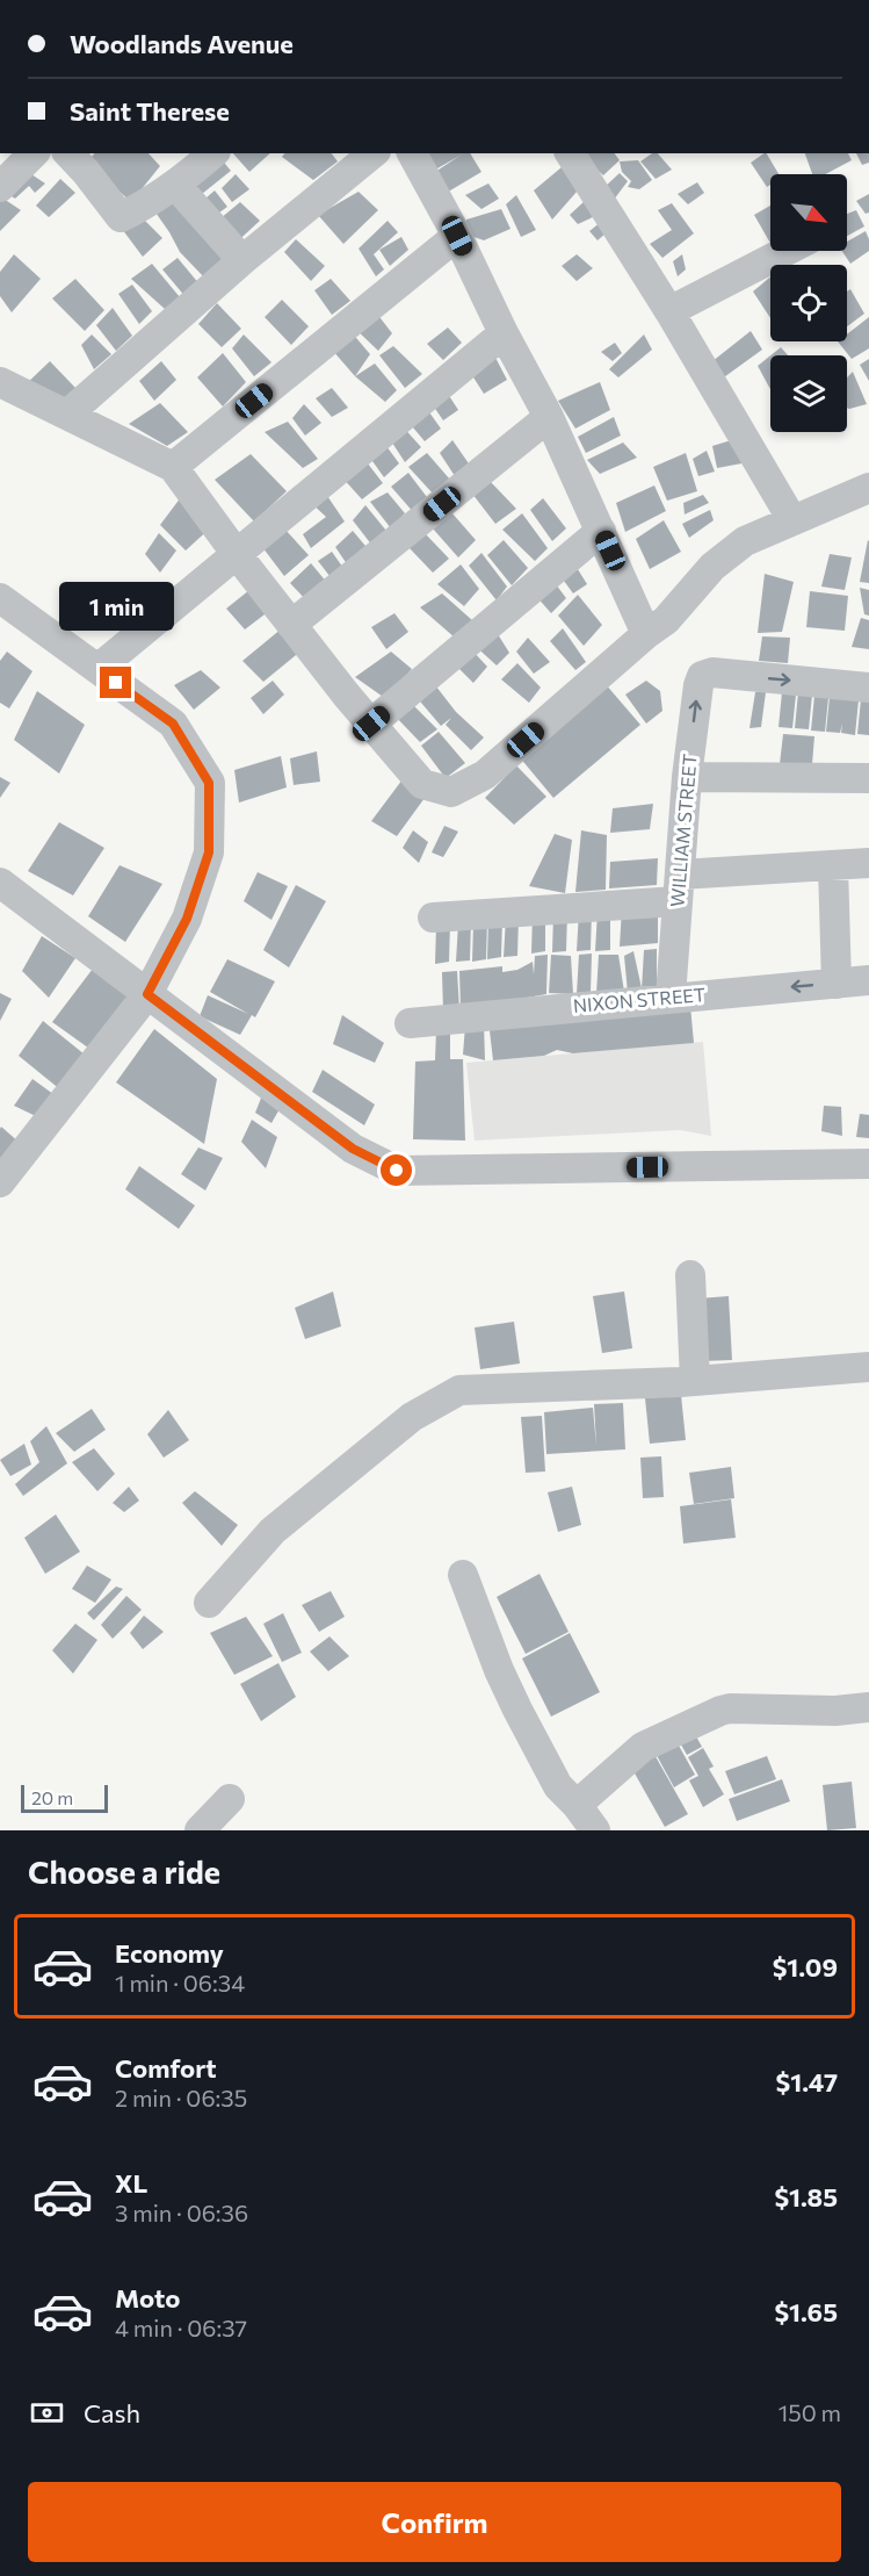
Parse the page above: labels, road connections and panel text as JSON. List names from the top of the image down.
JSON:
{
  "streets": {
    "street": ["WILLIAM STREET", "NIXON STREET"]
  },
  "crossings": [
    ["WILLIAM STREET", "NIXON STREET"]
  ],
  "scale_bar": "20 m",
  "north": "bottom right",
  "page": {
    "banner": ["Woodlands Avenue", "Saint Therese"],
    "bubble": "1 min",
    "scale": "20 m",
    "heading": "Choose a ride",
    "list": [
      {
        "name": "Economy",
        "note": "1 min · 06:34",
        "value": "$1.09"
      },
      {
        "name": "Comfort",
        "note": "2 min · 06:35",
        "value": "$1.47"
      },
      {
        "name": "XL",
        "note": "3 min · 06:36",
        "value": "$1.85"
      },
      {
        "name": "Moto",
        "note": "4 min · 06:37",
        "value": "$1.65"
      }
    ],
    "pay": ["Cash", "150 m"],
    "buttons": "Confirm"
  }
}
